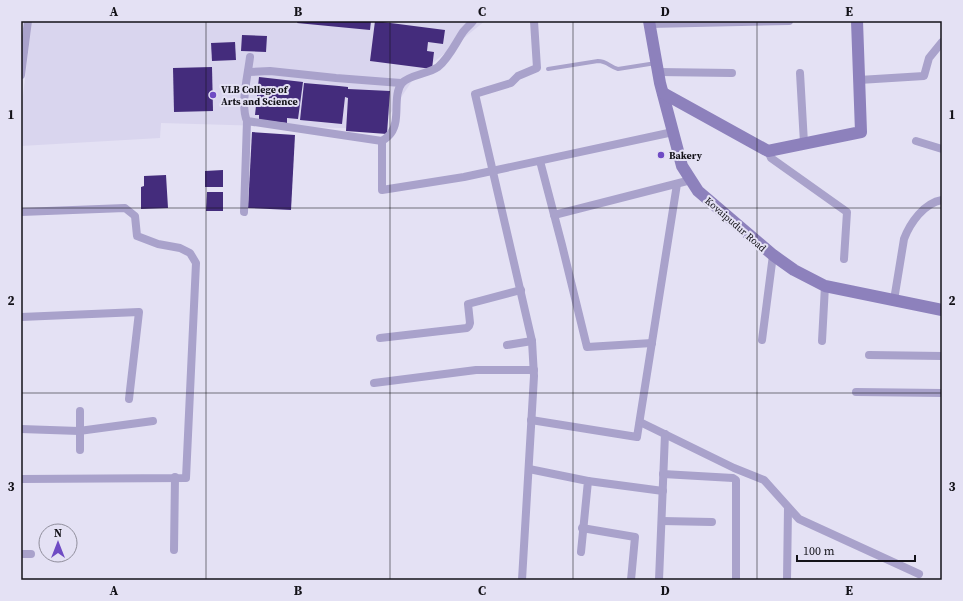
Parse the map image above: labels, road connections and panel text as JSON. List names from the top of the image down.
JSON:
{
  "streets": {
    "main road": ["Kovaipudur Road"]
  },
  "places": ["VLB College of Arts and Science", "Bakery"],
  "scale_bar": "100 m",
  "north": "top",
  "grid": {
    "columns": [
      "A",
      "B",
      "C",
      "D",
      "E"
    ],
    "rows": ["1", "2", "3"]
  }
}
